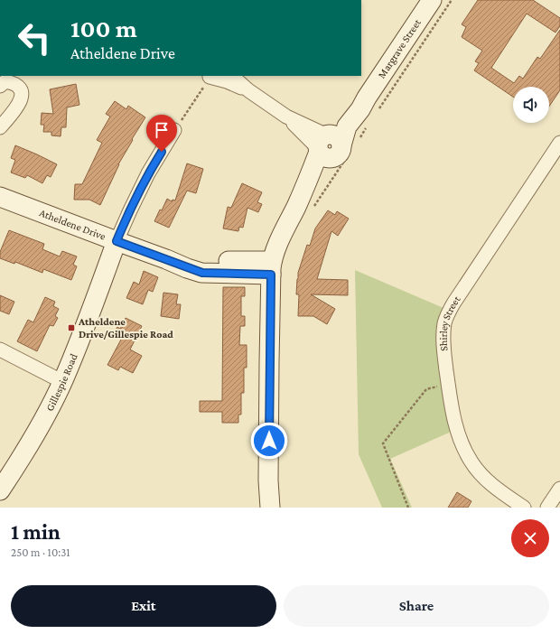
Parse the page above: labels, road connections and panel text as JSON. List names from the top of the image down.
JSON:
{
  "streets": {
    "street": [
      "Margrave Street",
      "Atheldene Drive",
      "Shirley Street",
      "Gillespie Road"
    ]
  },
  "crossings": [
    ["Margrave Street", "Atheldene Drive"],
    ["Atheldene Drive", "Gillespie Road"]
  ],
  "places": {
    "transit": ["Atheldene Drive/Gillespie Road"]
  },
  "page": {
    "turn": ["100 m", "Atheldene Drive"],
    "heading": ["1 min", "250 m · 10:31"],
    "buttons": ["Exit", "Share"]
  }
}
